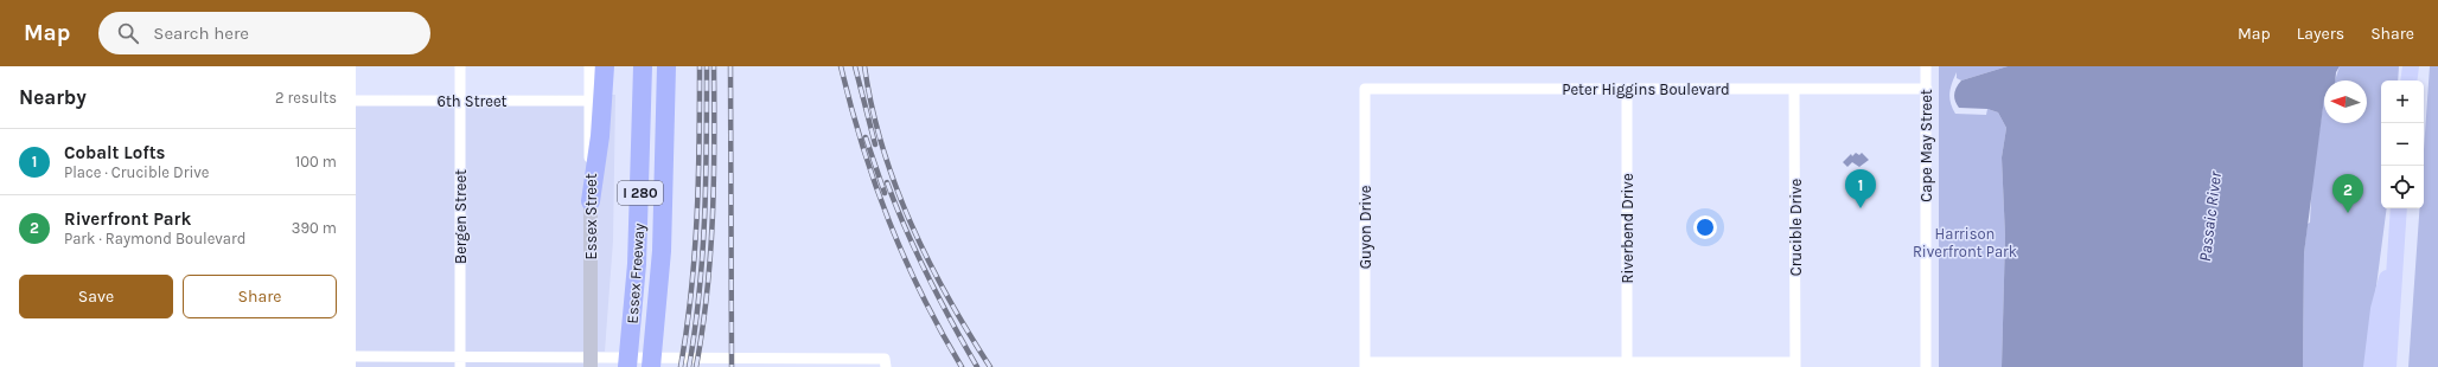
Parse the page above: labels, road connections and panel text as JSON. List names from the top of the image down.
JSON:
{
  "streets": {
    "highway": ["I 280", "Essex Freeway"],
    "street": [
      "Peter Higgins Boulevard",
      "6th Street",
      "Cape May Street",
      "Bergen Street",
      "Essex Street",
      "Guyon Drive",
      "Crucible Drive",
      "Riverbend Drive"
    ]
  },
  "crossings": [
    ["Peter Higgins Boulevard", "Cape May Street"],
    ["Peter Higgins Boulevard", "Guyon Drive"],
    ["Peter Higgins Boulevard", "Crucible Drive"],
    ["Peter Higgins Boulevard", "Riverbend Drive"],
    ["6th Street", "Bergen Street"],
    ["6th Street", "Essex Street"]
  ],
  "water": ["Passaic River"],
  "parks": ["Harrison Riverfront Park"],
  "north": "left",
  "page": {
    "header": "Map",
    "search": "Search here",
    "nav": ["Map", "Layers", "Share"],
    "heading": ["Nearby", "2 results"],
    "map_buttons": ["+", "−"],
    "list": [
      {
        "mark": "1",
        "name": "Cobalt Lofts",
        "note": "Place · Crucible Drive",
        "value": "100 m"
      },
      {
        "mark": "2",
        "name": "Riverfront Park",
        "note": "Park · Raymond Boulevard",
        "value": "390 m"
      }
    ],
    "pins": ["1", "2"],
    "buttons": ["Save", "Share"]
  }
}
